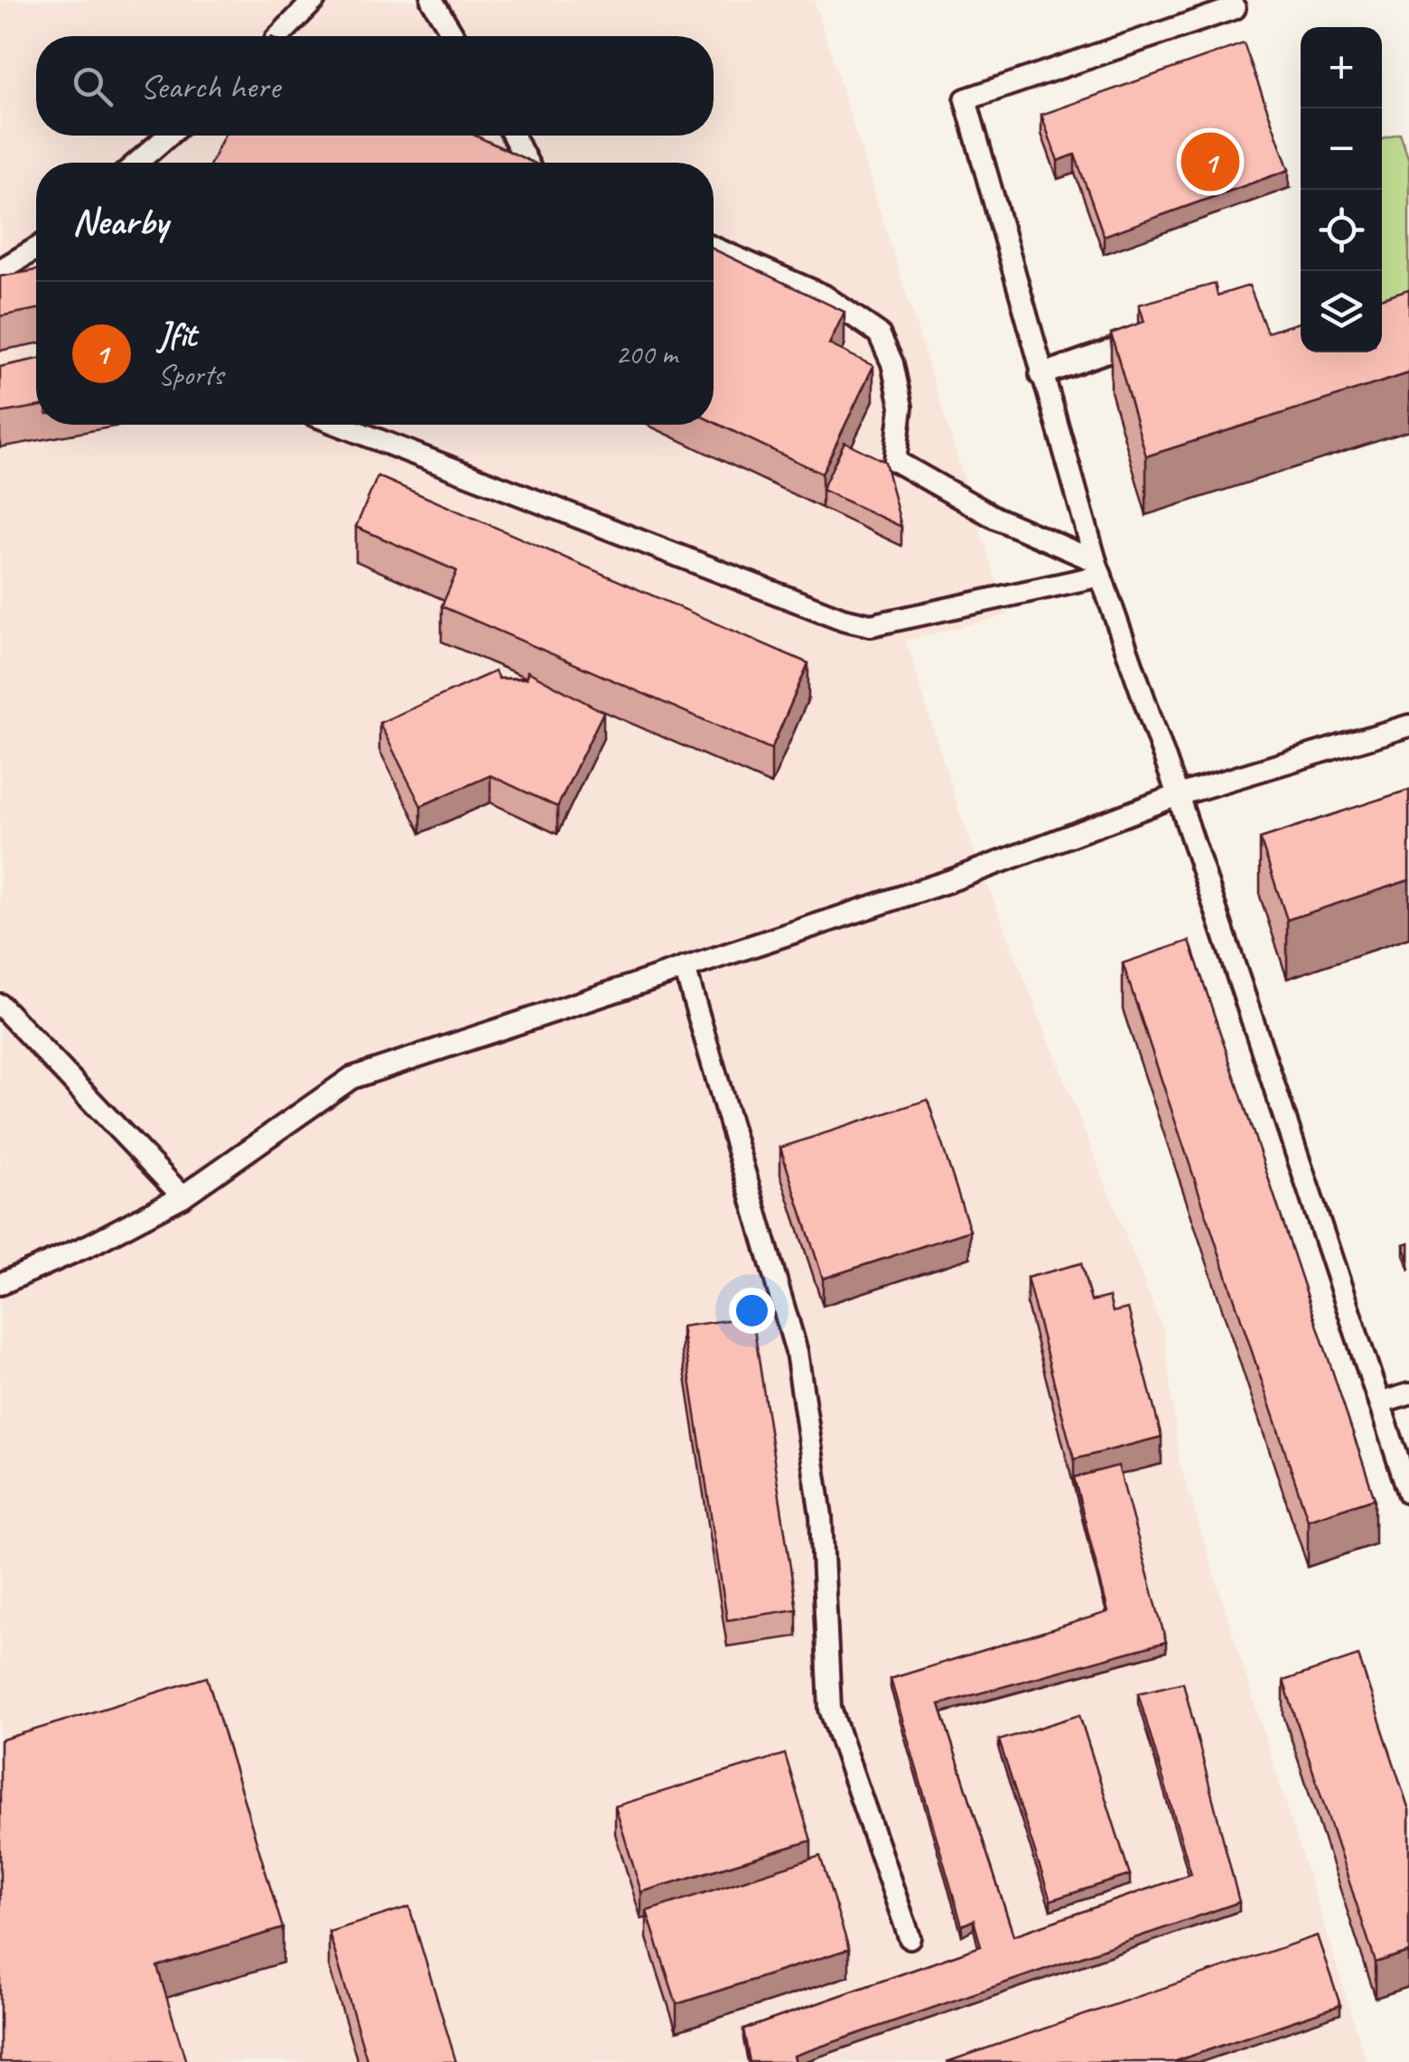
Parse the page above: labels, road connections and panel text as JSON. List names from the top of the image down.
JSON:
{
  "page": {
    "map_buttons": ["+", "−"],
    "search": "Search here",
    "pins": "1",
    "heading": "Nearby",
    "list": [
      {
        "mark": "1",
        "name": "Jfit",
        "note": "Sports",
        "value": "200 m"
      }
    ]
  }
}
